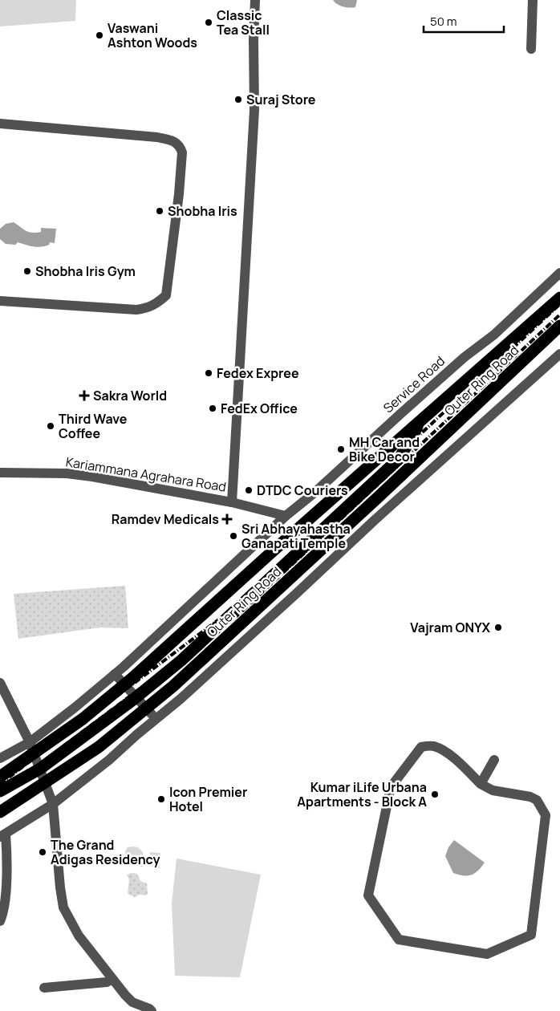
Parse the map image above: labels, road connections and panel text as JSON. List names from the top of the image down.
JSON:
{
  "streets": {
    "highway": ["Outer Ring Road"],
    "street": ["Service Road", "Kariammana Agrahara Road"]
  },
  "crossings": [
    ["Service Road", "Kariammana Agrahara Road"]
  ],
  "places": {
    "other": [
      "Classic Tea Stall",
      "Vaswani Ashton Woods",
      "Suraj Store",
      "Shobha Iris",
      "Shobha Iris Gym",
      "Fedex Expree",
      "FedEx Office",
      "Third Wave Coffee",
      "MH Car and Bike Decor",
      "DTDC Couriers",
      "Sri Abhayahastha Ganapati Temple",
      "Vajram ONYX",
      "Kumar iLife Urbana Apartments - Block A",
      "Icon Premier Hotel",
      "The Grand Adigas Residency"
    ],
    "health": ["Sakra World", "Ramdev Medicals"]
  },
  "scale_bar": "50 m"
}
